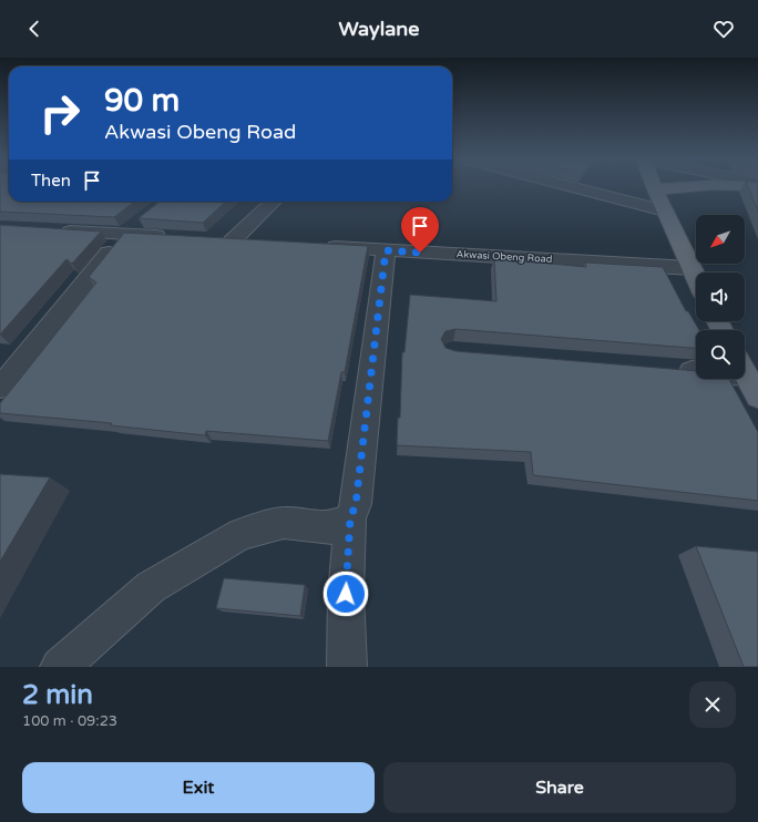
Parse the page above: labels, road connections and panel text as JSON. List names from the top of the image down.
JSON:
{
  "streets": {
    "street": ["Akwasi Obeng Road"]
  },
  "north": "bottom left",
  "page": {
    "header": "Waylane",
    "turn": ["90 m", "Akwasi Obeng Road"],
    "then": "Then",
    "heading": ["2 min", "100 m · 09:23"],
    "buttons": ["Exit", "Share"]
  }
}
